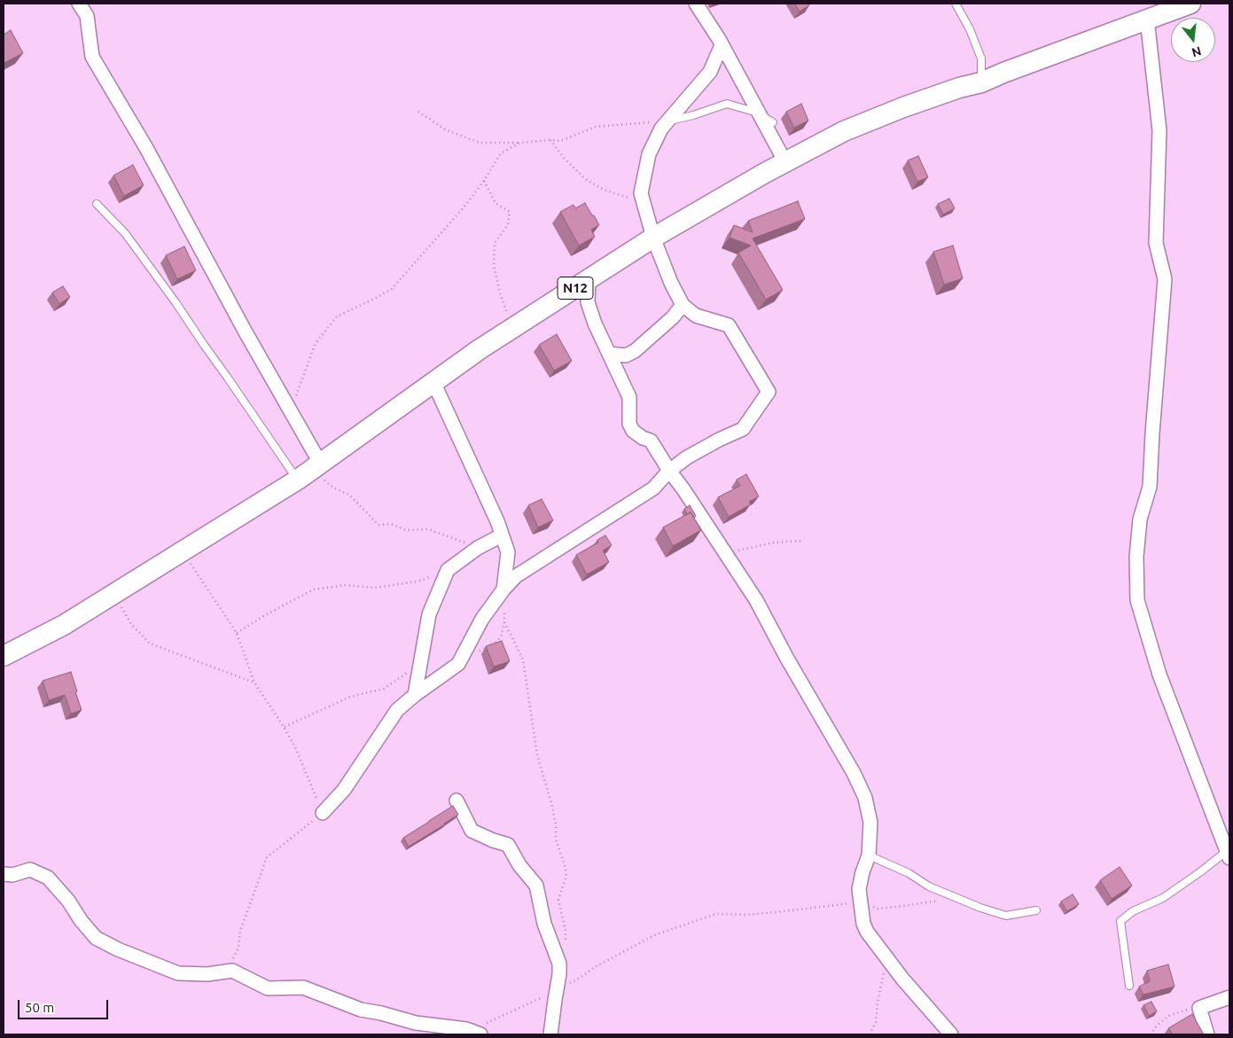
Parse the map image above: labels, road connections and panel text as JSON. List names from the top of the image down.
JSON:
{
  "streets": {
    "main road": ["N12"]
  },
  "scale_bar": "50 m",
  "north": "bottom"
}
